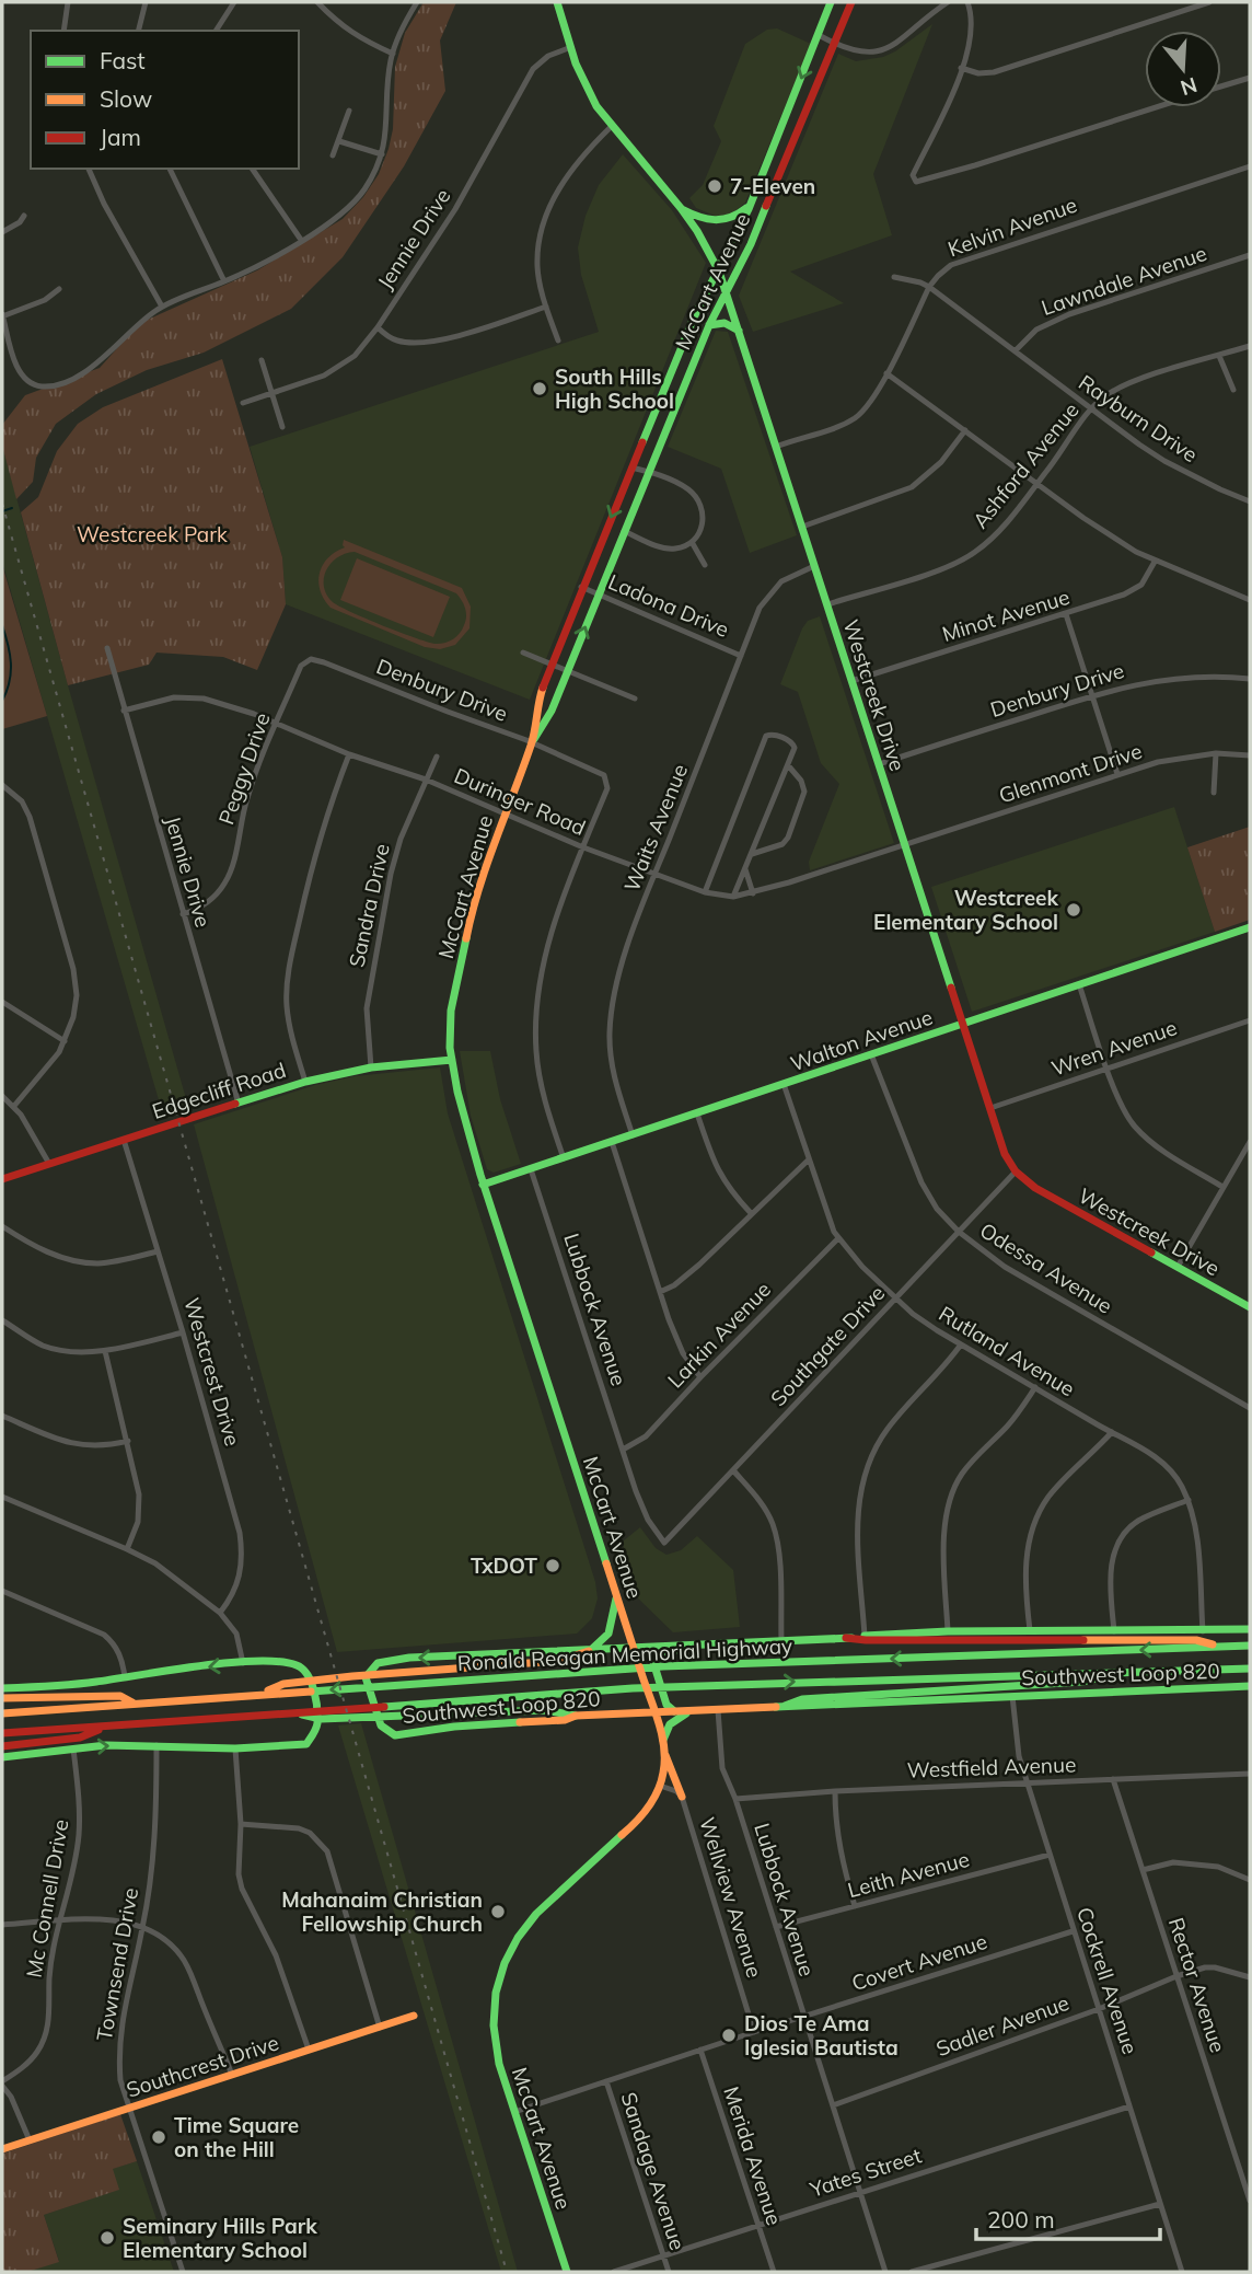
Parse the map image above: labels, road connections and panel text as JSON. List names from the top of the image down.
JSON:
{
  "streets": {
    "main road": [
      "McCart Avenue",
      "Westcreek Drive",
      "Walton Avenue",
      "Edgecliff Road",
      "Ronald Reagan Memorial Highway",
      "Southwest Loop 820",
      "Southcrest Drive"
    ],
    "street": [
      "Kelvin Avenue",
      "Jennie Drive",
      "Lawndale Avenue",
      "Rayburn Drive",
      "Ashford Avenue",
      "Ladona Drive",
      "Minot Avenue",
      "Denbury Drive",
      "Peggy Drive",
      "Glenmont Drive",
      "Duringer Road",
      "Waits Avenue",
      "Sandra Drive",
      "Wren Avenue",
      "Odessa Avenue",
      "Lubbock Avenue",
      "Larkin Avenue",
      "Southgate Drive",
      "Rutland Avenue",
      "Westcrest Drive",
      "Westfield Avenue",
      "Leith Avenue",
      "Wellview Avenue",
      "Mc Connell Drive",
      "Covert Avenue",
      "Townsend Drive",
      "Cockrell Avenue",
      "Rector Avenue",
      "Sadler Avenue",
      "Merida Avenue",
      "Sandage Avenue",
      "Yates Street"
    ]
  },
  "crossings": [
    ["Kelvin Avenue", "Rayburn Drive"],
    ["Kelvin Avenue", "Westcreek Drive"],
    ["Jennie Drive", "Westcreek Drive"],
    ["Jennie Drive", "Peggy Drive"],
    ["Jennie Drive", "Duringer Road"],
    ["Jennie Drive", "Edgecliff Road"],
    ["Lawndale Avenue", "Rayburn Drive"],
    ["McCart Avenue", "Ladona Drive"],
    ["McCart Avenue", "Denbury Drive"],
    ["McCart Avenue", "Westcreek Drive"],
    ["McCart Avenue", "Duringer Road"],
    ["McCart Avenue", "Walton Avenue"],
    ["McCart Avenue", "Edgecliff Road"],
    ["McCart Avenue", "Southwest Loop 820"],
    ["McCart Avenue", "Wellview Avenue"],
    ["McCart Avenue", "Covert Avenue"],
    ["Rayburn Drive", "Ashford Avenue"],
    ["Ashford Avenue", "Westcreek Drive"],
    ["Ladona Drive", "Waits Avenue"],
    ["Minot Avenue", "Westcreek Drive"],
    ["Denbury Drive", "Westcreek Drive"],
    ["Denbury Drive", "Peggy Drive"],
    ["Denbury Drive", "Duringer Road"],
    ["Westcreek Drive", "Glenmont Drive"],
    ["Westcreek Drive", "Duringer Road"],
    ["Westcreek Drive", "Waits Avenue"],
    ["Westcreek Drive", "Walton Avenue"],
    ["Westcreek Drive", "Wren Avenue"],
    ["Westcreek Drive", "Southgate Drive"],
    ["Peggy Drive", "Duringer Road"],
    ["Glenmont Drive", "Duringer Road"],
    ["Duringer Road", "Waits Avenue"],
    ["Duringer Road", "Sandra Drive"],
    ["Waits Avenue", "Walton Avenue"],
    ["Sandra Drive", "Edgecliff Road"],
    ["Walton Avenue", "Odessa Avenue"],
    ["Walton Avenue", "Lubbock Avenue"],
    ["Walton Avenue", "Rutland Avenue"],
    ["Edgecliff Road", "Westcrest Drive"],
    ["Odessa Avenue", "Southgate Drive"],
    ["Lubbock Avenue", "Larkin Avenue"],
    ["Lubbock Avenue", "Southgate Drive"],
    ["Lubbock Avenue", "Southwest Loop 820"],
    ["Lubbock Avenue", "Westfield Avenue"],
    ["Lubbock Avenue", "Leith Avenue"],
    ["Lubbock Avenue", "Covert Avenue"],
    ["Lubbock Avenue", "Sadler Avenue"],
    ["Lubbock Avenue", "Yates Street"],
    ["Larkin Avenue", "Rutland Avenue"],
    ["Southgate Drive", "Rutland Avenue"],
    ["Rutland Avenue", "Southwest Loop 820"],
    ["Southwest Loop 820", "Cockrell Avenue"],
    ["Westfield Avenue", "Cockrell Avenue"],
    ["Westfield Avenue", "Rector Avenue"],
    ["Leith Avenue", "Cockrell Avenue"],
    ["Wellview Avenue", "Covert Avenue"],
    ["Covert Avenue", "Cockrell Avenue"],
    ["Covert Avenue", "Merida Avenue"],
    ["Covert Avenue", "Sandage Avenue"],
    ["Townsend Drive", "Southcrest Drive"],
    ["Cockrell Avenue", "Sadler Avenue"],
    ["Cockrell Avenue", "Yates Street"],
    ["Rector Avenue", "Sadler Avenue"],
    ["Merida Avenue", "Yates Street"],
    ["Sandage Avenue", "Yates Street"]
  ],
  "parks": ["Westcreek Park"],
  "places": [
    "7-Eleven",
    "South Hills High School",
    "Westcreek Elementary School",
    "TxDOT",
    "Mahanaim Christian Fellowship Church",
    "Dios Te Ama Iglesia Bautista",
    "Time Square on the Hill",
    "Seminary Hills Park Elementary School"
  ],
  "legend": ["Fast", "Slow", "Jam"],
  "scale_bar": "200 m",
  "north": "bottom"
}
